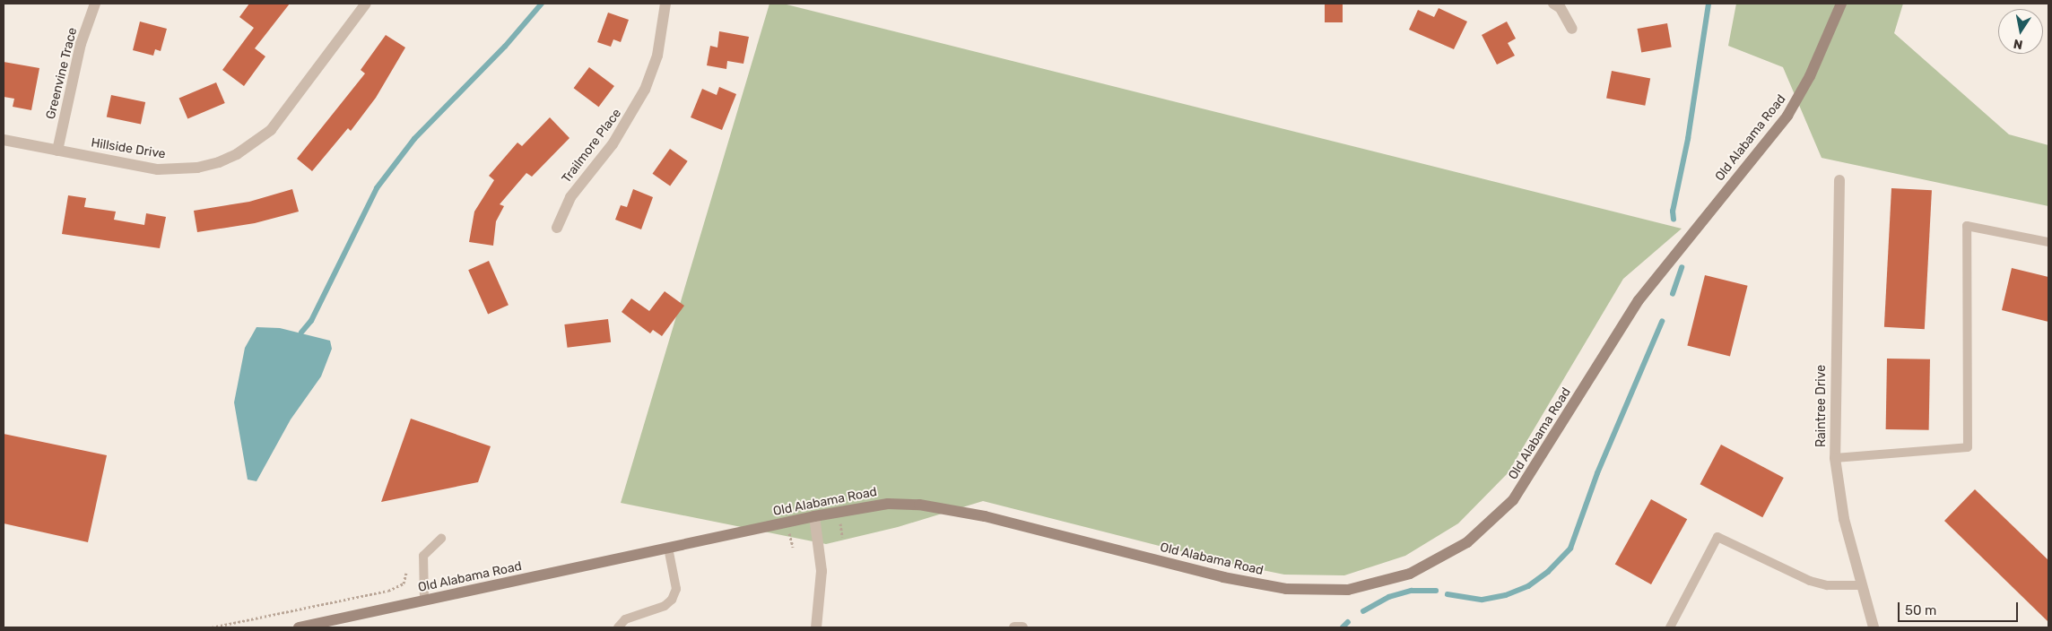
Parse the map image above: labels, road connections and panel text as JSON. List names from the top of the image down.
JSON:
{
  "streets": {
    "street": [
      "Greenvine Trace",
      "Old Alabama Road",
      "Trailmore Place",
      "Hillside Drive",
      "Raintree Drive"
    ]
  },
  "crossings": [
    ["Greenvine Trace", "Hillside Drive"]
  ],
  "scale_bar": "50 m",
  "north": "bottom"
}
